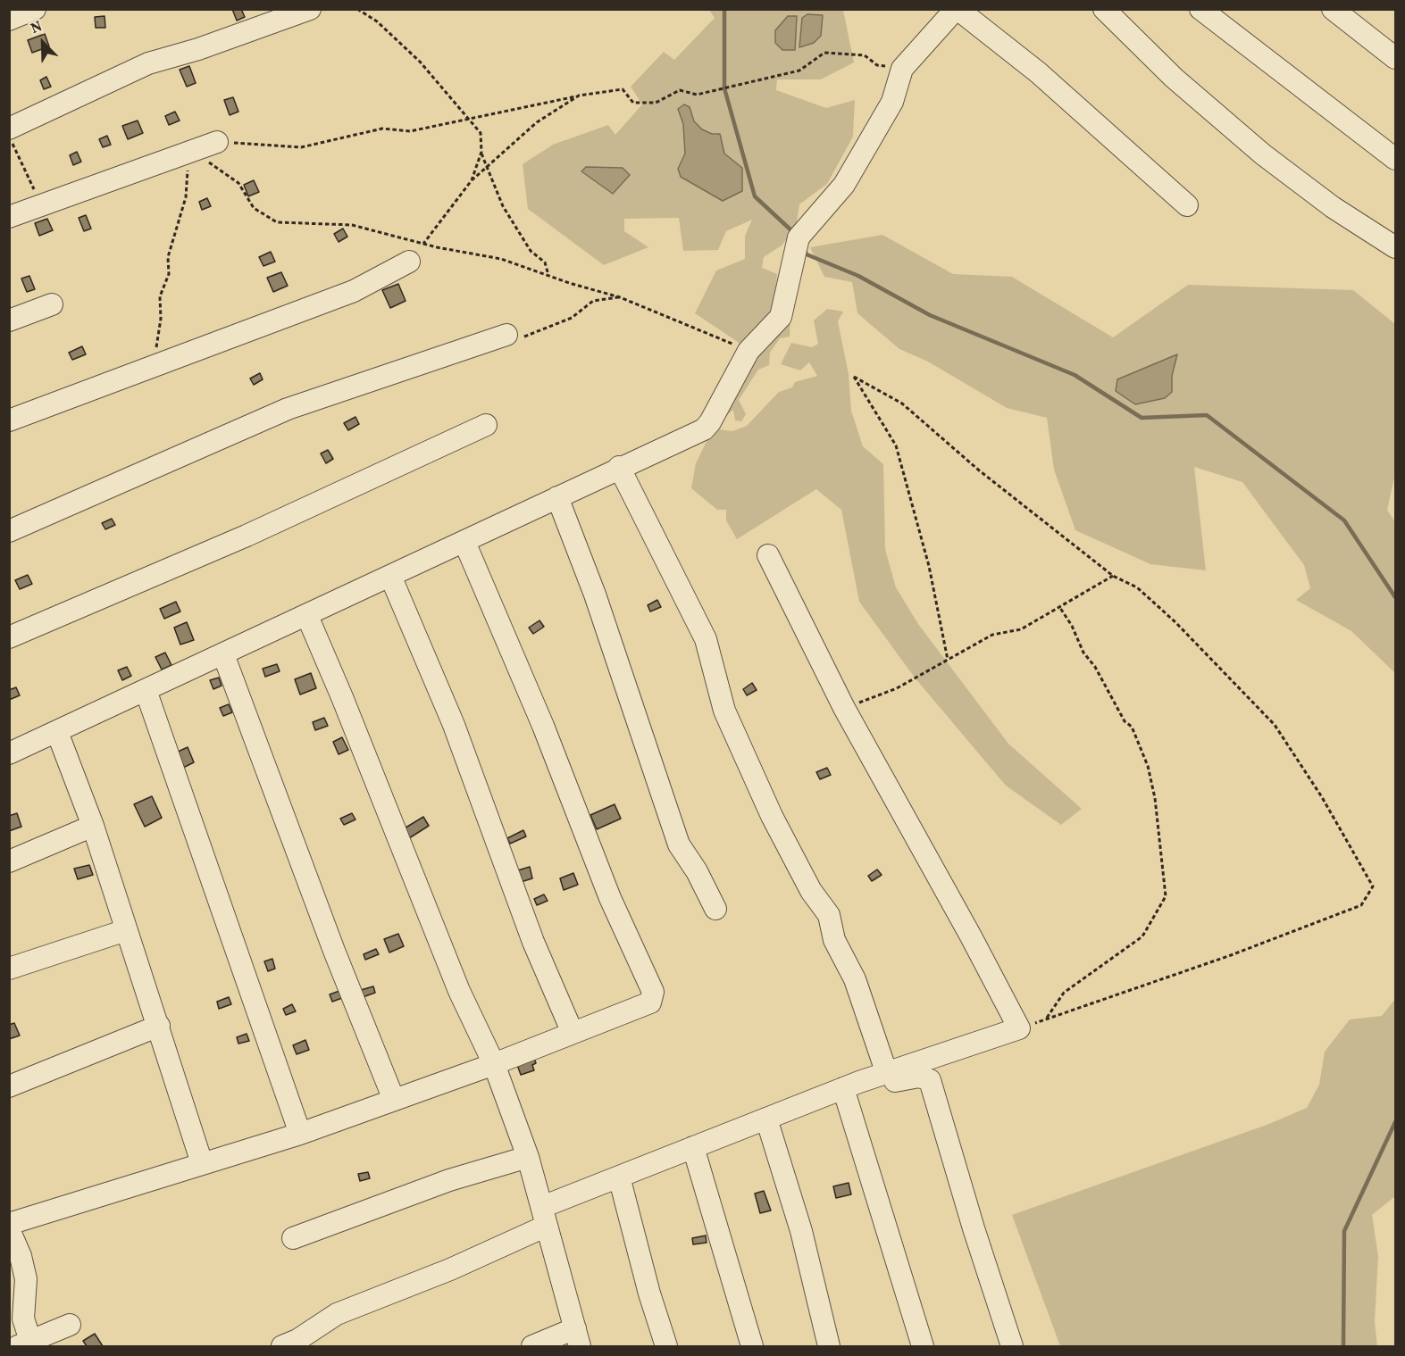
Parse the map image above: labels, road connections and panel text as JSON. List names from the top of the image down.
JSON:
{
  "north": "top left"
}
